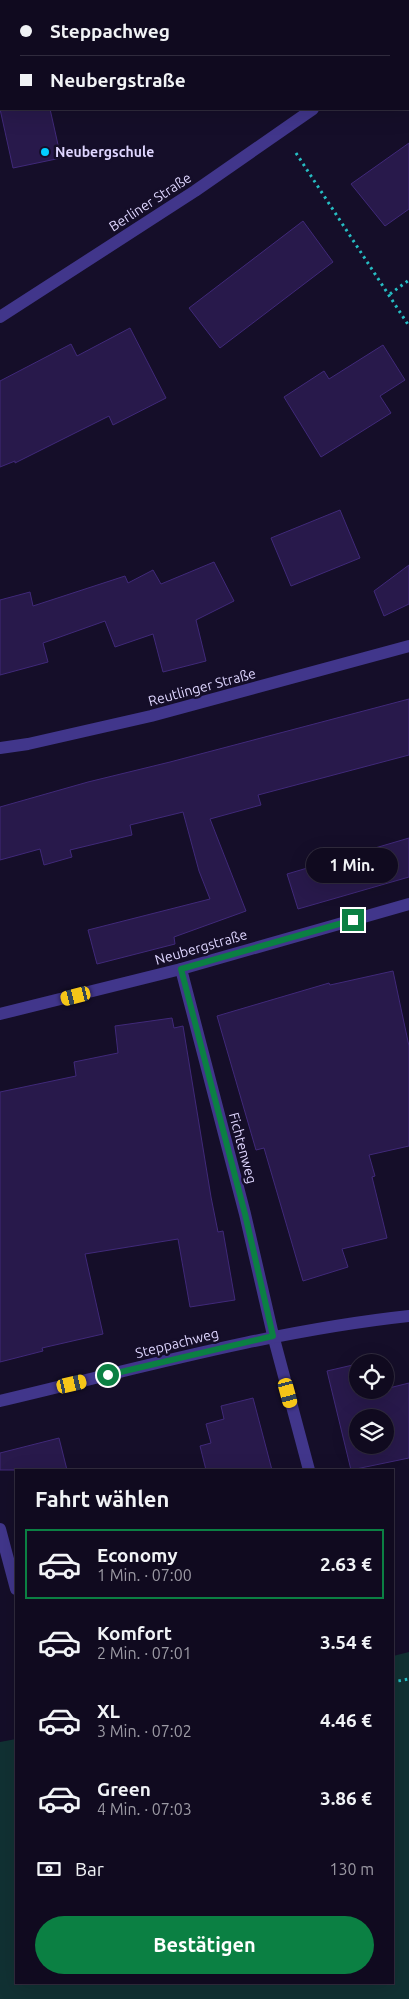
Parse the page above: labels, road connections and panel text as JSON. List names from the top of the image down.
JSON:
{
  "streets": {
    "street": [
      "Berliner Straße",
      "Reutlinger Straße",
      "Neubergstraße",
      "Fichtenweg",
      "Steppachweg"
    ]
  },
  "crossings": [
    ["Neubergstraße", "Fichtenweg"],
    ["Fichtenweg", "Steppachweg"]
  ],
  "places": ["Neubergschule"],
  "page": {
    "banner": ["Steppachweg", "Neubergstraße"],
    "bubble": "1 Min.",
    "heading": "Fahrt wählen",
    "list": [
      {
        "name": "Economy",
        "note": "1 Min. · 07:00",
        "value": "2.63 €"
      },
      {
        "name": "Komfort",
        "note": "2 Min. · 07:01",
        "value": "3.54 €"
      },
      {
        "name": "XL",
        "note": "3 Min. · 07:02",
        "value": "4.46 €"
      },
      {
        "name": "Green",
        "note": "4 Min. · 07:03",
        "value": "3.86 €"
      }
    ],
    "pay": ["Bar", "130 m"],
    "buttons": "Bestätigen"
  }
}
